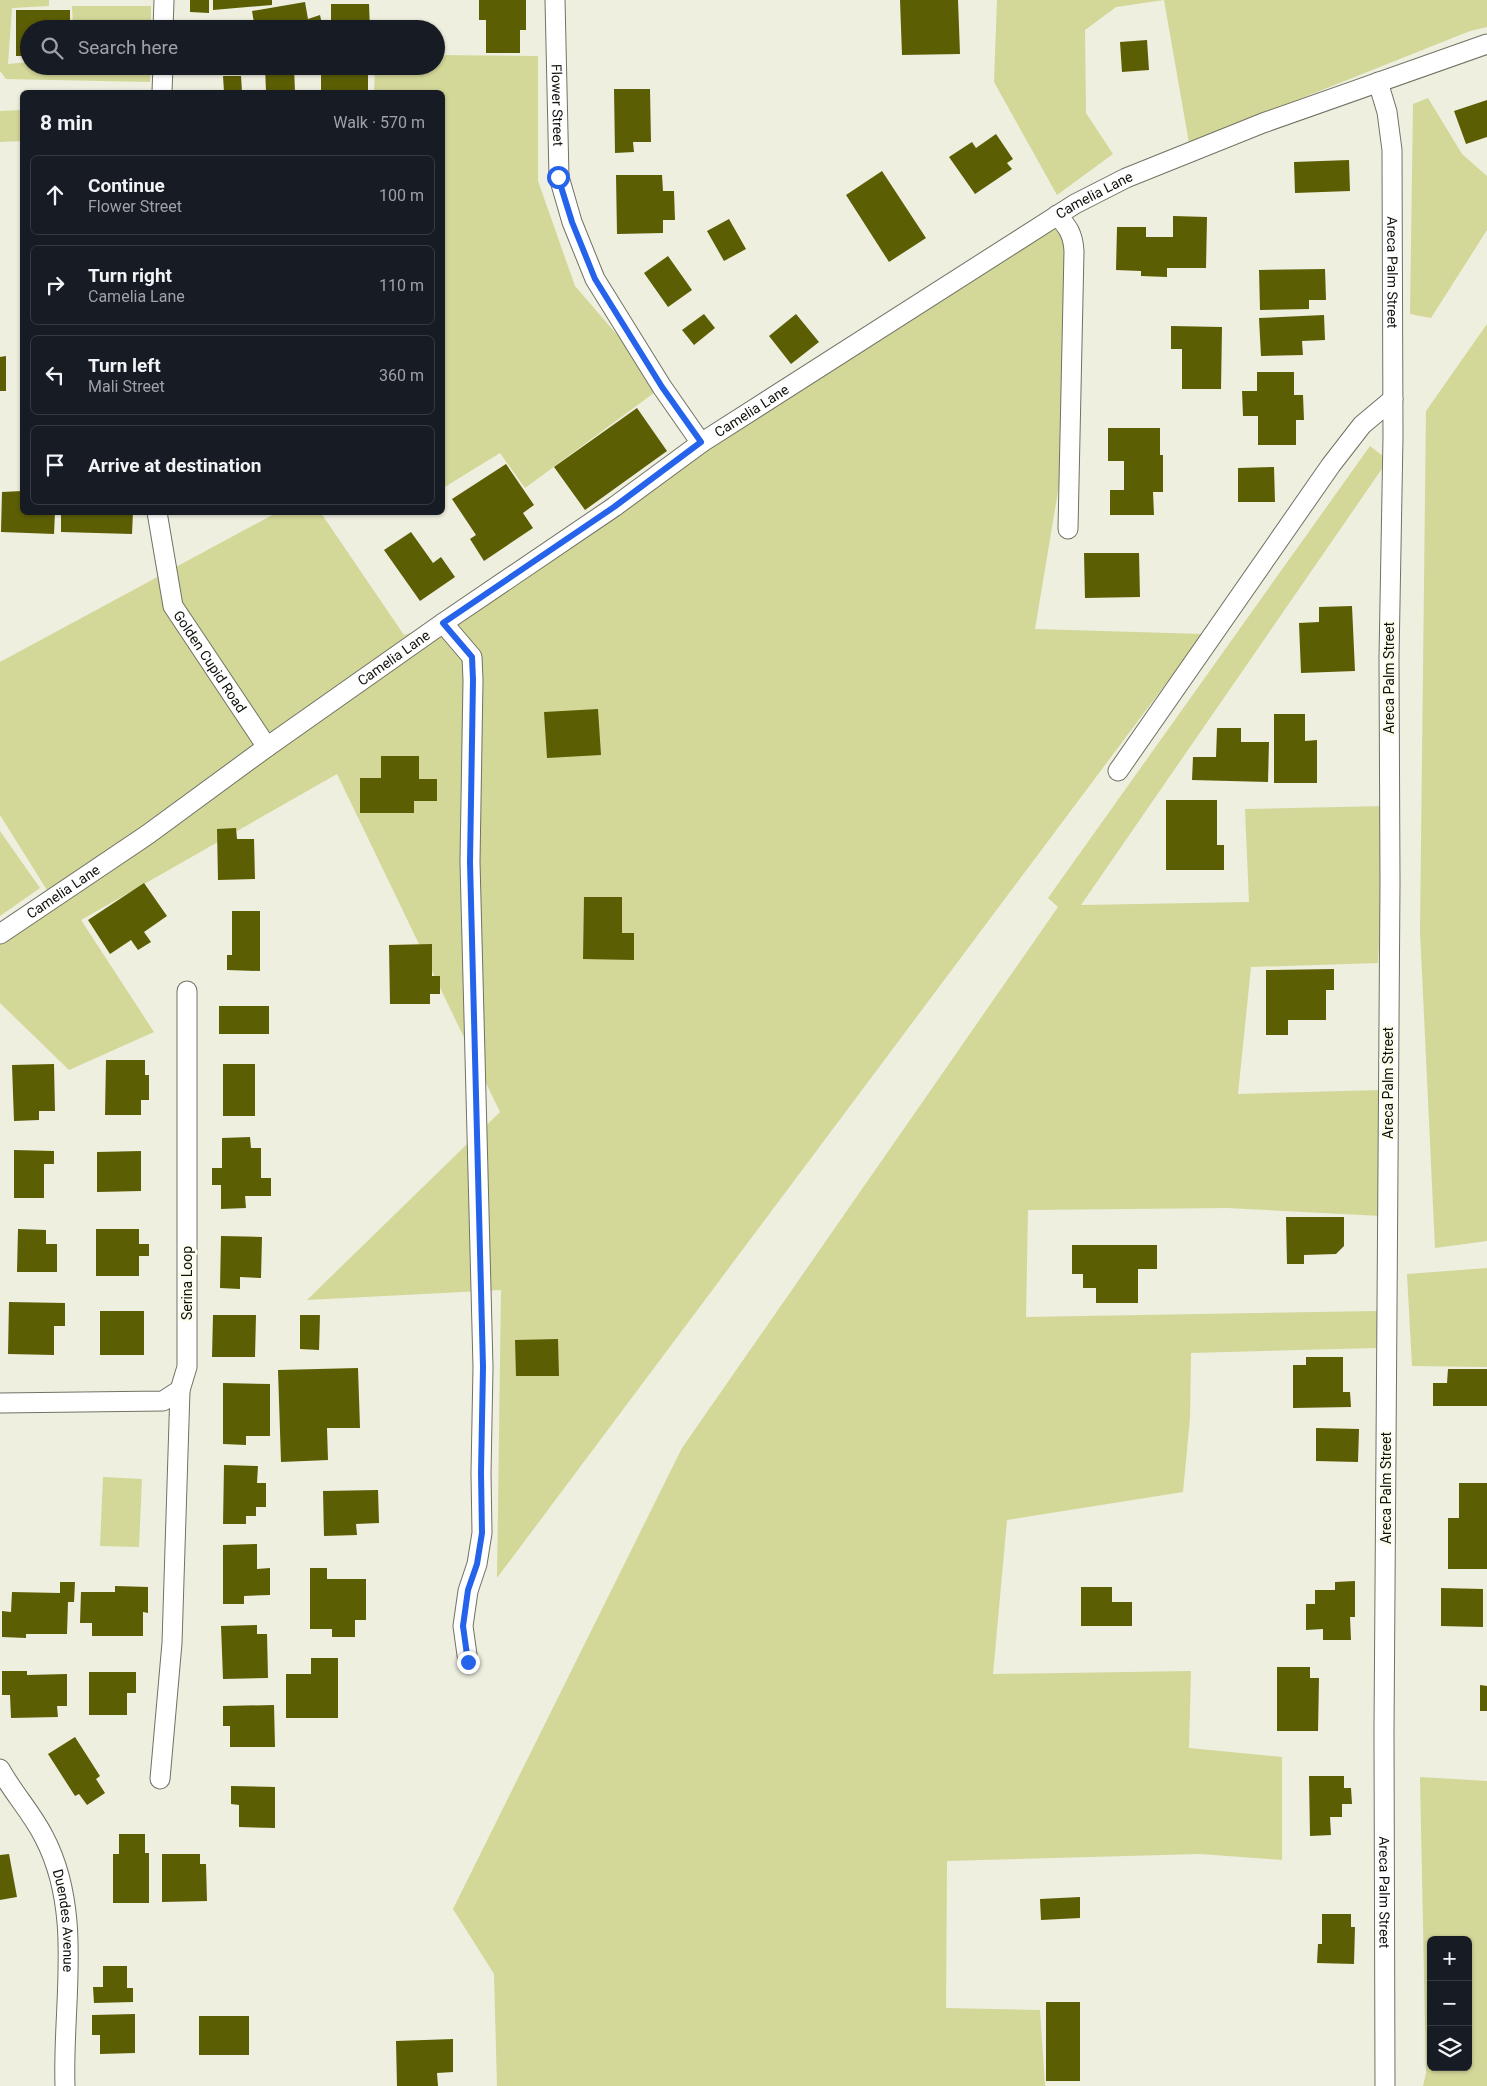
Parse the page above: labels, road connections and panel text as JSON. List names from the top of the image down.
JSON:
{
  "streets": {
    "street": [
      "Flower Street",
      "Camelia Lane",
      "Areca Palm Street",
      "Golden Cupid Road",
      "Serina Loop",
      "Duendes Avenue"
    ]
  },
  "crossings": [
    ["Flower Street", "Camelia Lane"],
    ["Camelia Lane", "Areca Palm Street"],
    ["Camelia Lane", "Golden Cupid Road"]
  ],
  "page": {
    "search": "Search here",
    "heading": ["8 min", "Walk · 570 m"],
    "list": [
      ["Continue", "Flower Street", "100 m"],
      ["Turn right", "Camelia Lane", "110 m"],
      ["Turn left", "Mali Street", "360 m"],
      "Arrive at destination"
    ],
    "map_buttons": ["+", "−"]
  }
}
